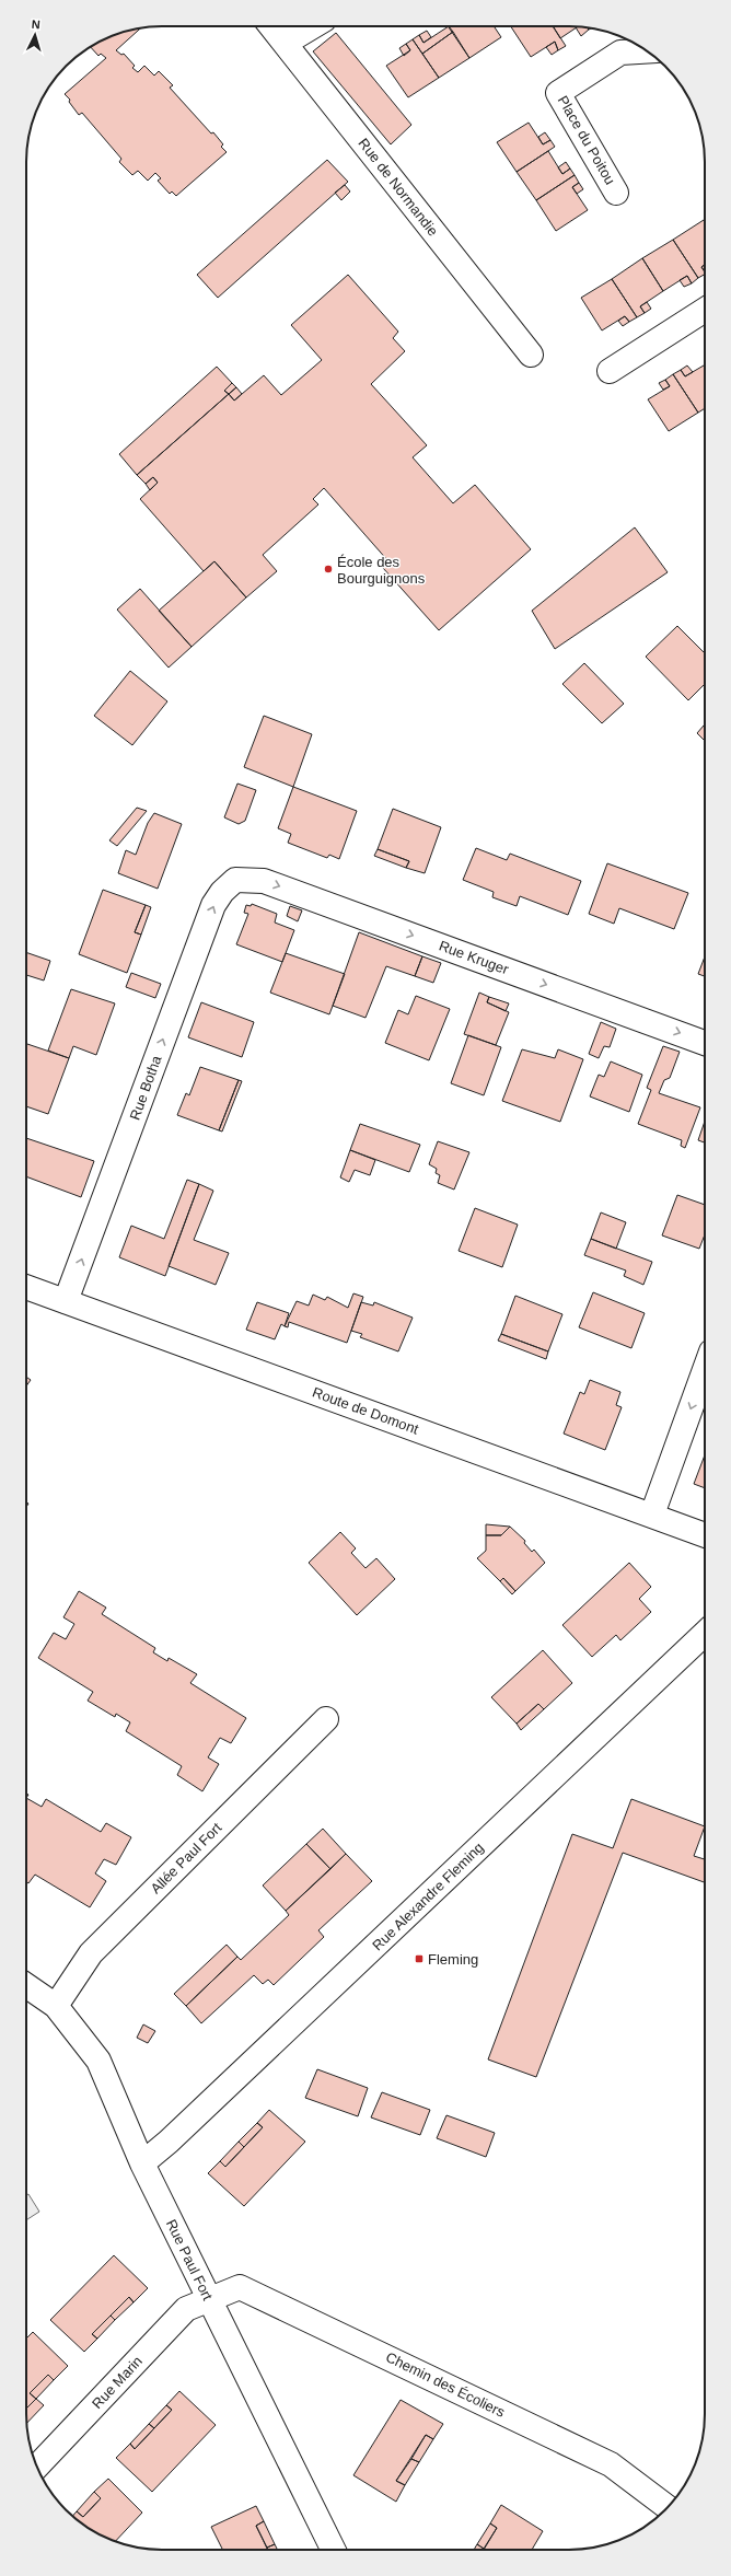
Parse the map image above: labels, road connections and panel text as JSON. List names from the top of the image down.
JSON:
{
  "streets": {
    "street": [
      "Place du Poitou",
      "Rue de Normandie",
      "Rue Kruger",
      "Rue Botha",
      "Route de Domont",
      "Allée Paul Fort",
      "Rue Alexandre Fleming",
      "Rue Paul Fort",
      "Rue Marin",
      "Chemin des Écoliers"
    ]
  },
  "crossings": [
    ["Rue Kruger", "Rue Botha"],
    ["Rue Botha", "Route de Domont"],
    ["Allée Paul Fort", "Rue Paul Fort"],
    ["Rue Alexandre Fleming", "Rue Paul Fort"],
    ["Rue Paul Fort", "Rue Marin"],
    ["Rue Paul Fort", "Chemin des Écoliers"],
    ["Rue Marin", "Chemin des Écoliers"]
  ],
  "one_way": ["Rue Kruger", "Rue Botha"],
  "places": {
    "other": ["École des Bourguignons"],
    "transit": ["Fleming"]
  },
  "north": "top"
}
